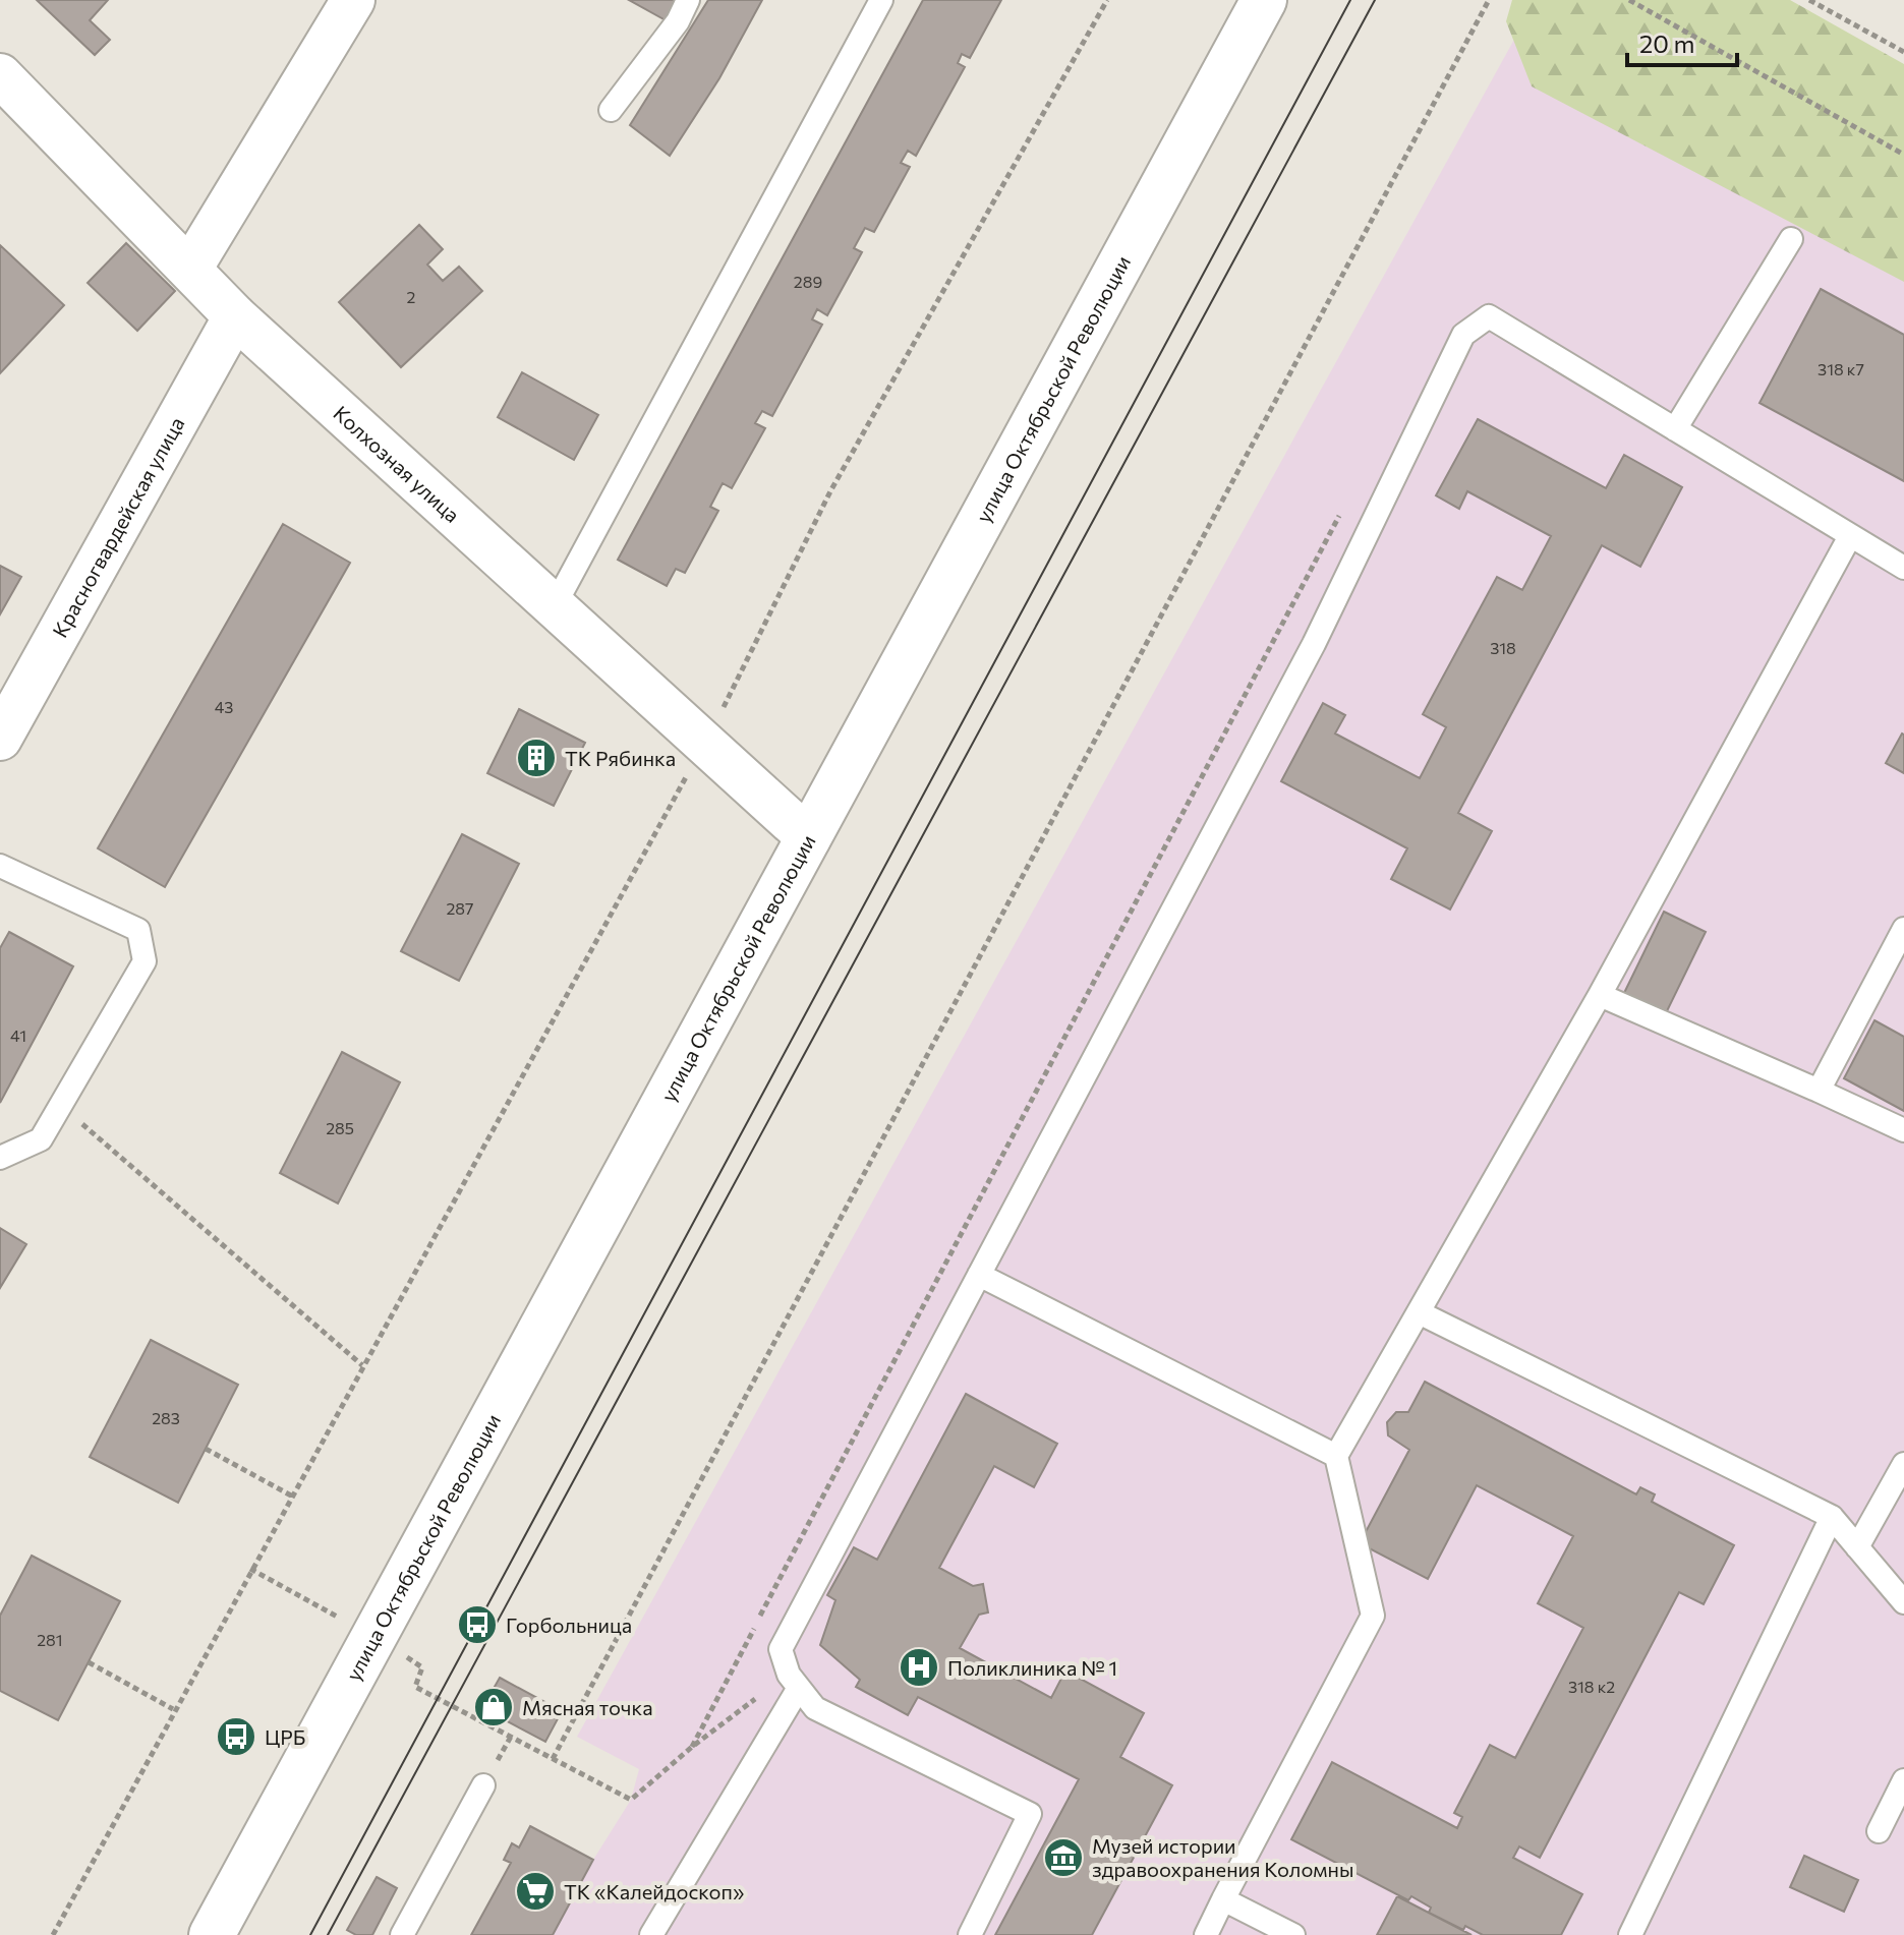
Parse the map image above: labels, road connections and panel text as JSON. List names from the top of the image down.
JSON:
{
  "streets": {
    "main road": ["улица Октябрьской Революции"],
    "street": ["Колхозная улица", "Красногвардейская улица"]
  },
  "crossings": [
    ["улица Октябрьской Революции", "Колхозная улица"],
    ["Колхозная улица", "Красногвардейская улица"]
  ],
  "places": {
    "building": ["ТК Рябинка"],
    "bus stop": ["Горбольница", "ЦРБ"],
    "hospital": ["Поликлиника № 1"],
    "shop": ["Мясная точка"],
    "museum": ["Музей истории здравоохранения Коломны"],
    "supermarket": ["ТК «Калейдоскоп»"]
  },
  "house_numbers": [
    "289",
    "2",
    "318 к7",
    "318",
    "43",
    "287",
    "41",
    "285",
    "283",
    "281",
    "318 к2"
  ],
  "scale_bar": "20 m"
}
